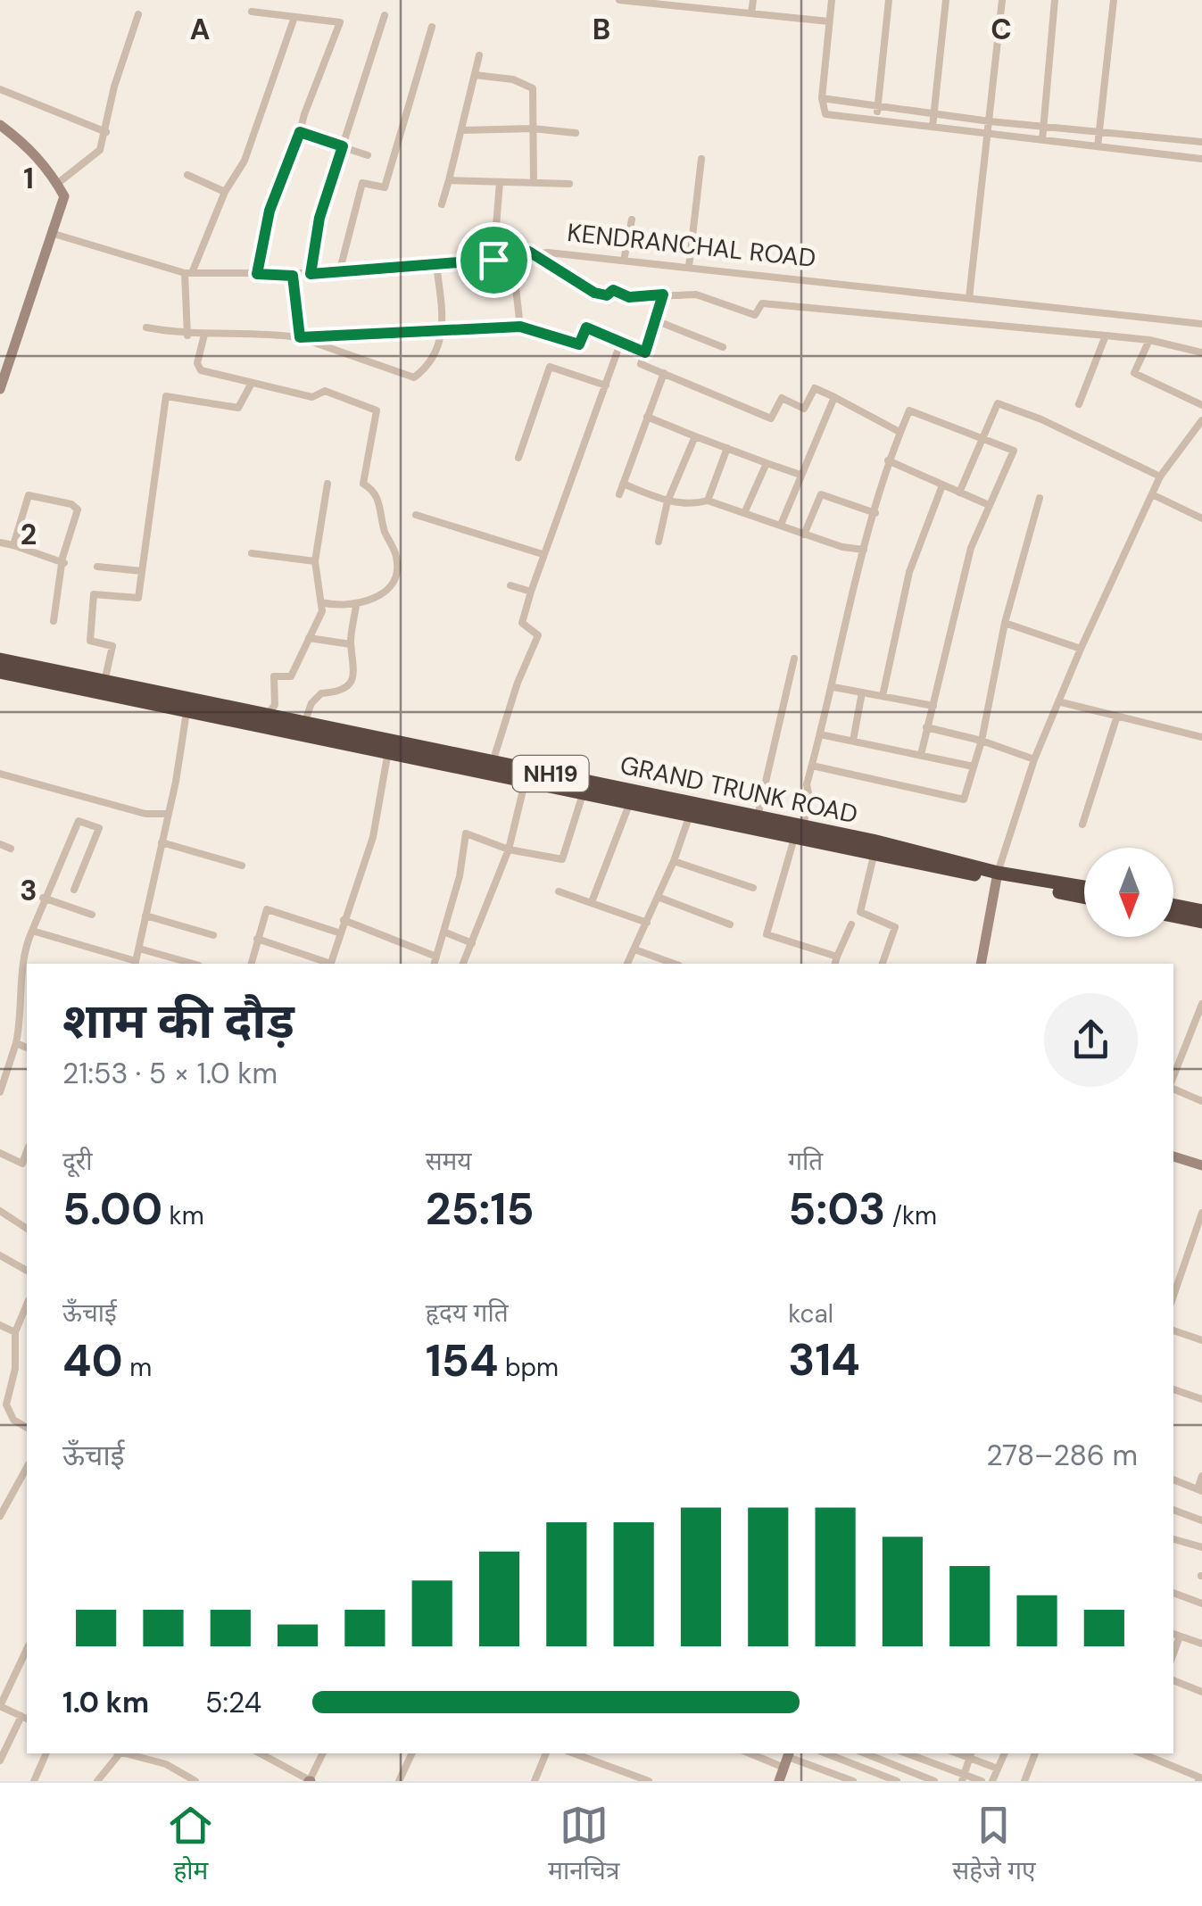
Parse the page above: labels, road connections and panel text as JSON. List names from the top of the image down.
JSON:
{
  "streets": {
    "highway": ["NH19", "GRAND TRUNK ROAD"],
    "street": ["KENDRANCHAL ROAD"]
  },
  "north": "bottom",
  "page": {
    "heading": ["शाम की दौड़", "21:53 · 5 × 1.0 km"],
    "stats": [
      ["दूरी", "5.00 km"],
      ["समय", "25:15"],
      ["गति", "5:03 /km"],
      ["ऊँचाई", "40 m"],
      ["हृदय गति", "154 bpm"],
      ["kcal", "314"]
    ],
    "chart": ["ऊँचाई", "278–286 m"],
    "list": [
      {
        "name": "1.0 km",
        "note": "5:24"
      }
    ],
    "tabs": ["होम", "मानचित्र", "सहेजे गए"]
  },
  "grid": {
    "columns": ["A", "B", "C"],
    "rows": ["1", "2", "3"]
  }
}
